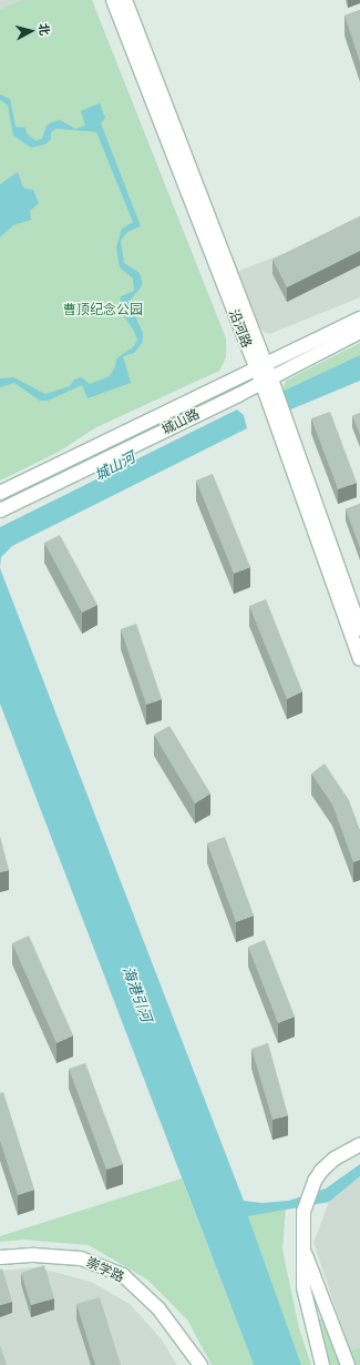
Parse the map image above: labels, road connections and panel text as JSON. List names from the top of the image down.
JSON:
{
  "streets": {
    "street": ["沿河路", "城山路", "崇学路"]
  },
  "crossings": [
    ["沿河路", "城山路"]
  ],
  "water": ["城山河", "海港引河"],
  "parks": ["曹顶纪念公园"],
  "north": "right"
}
